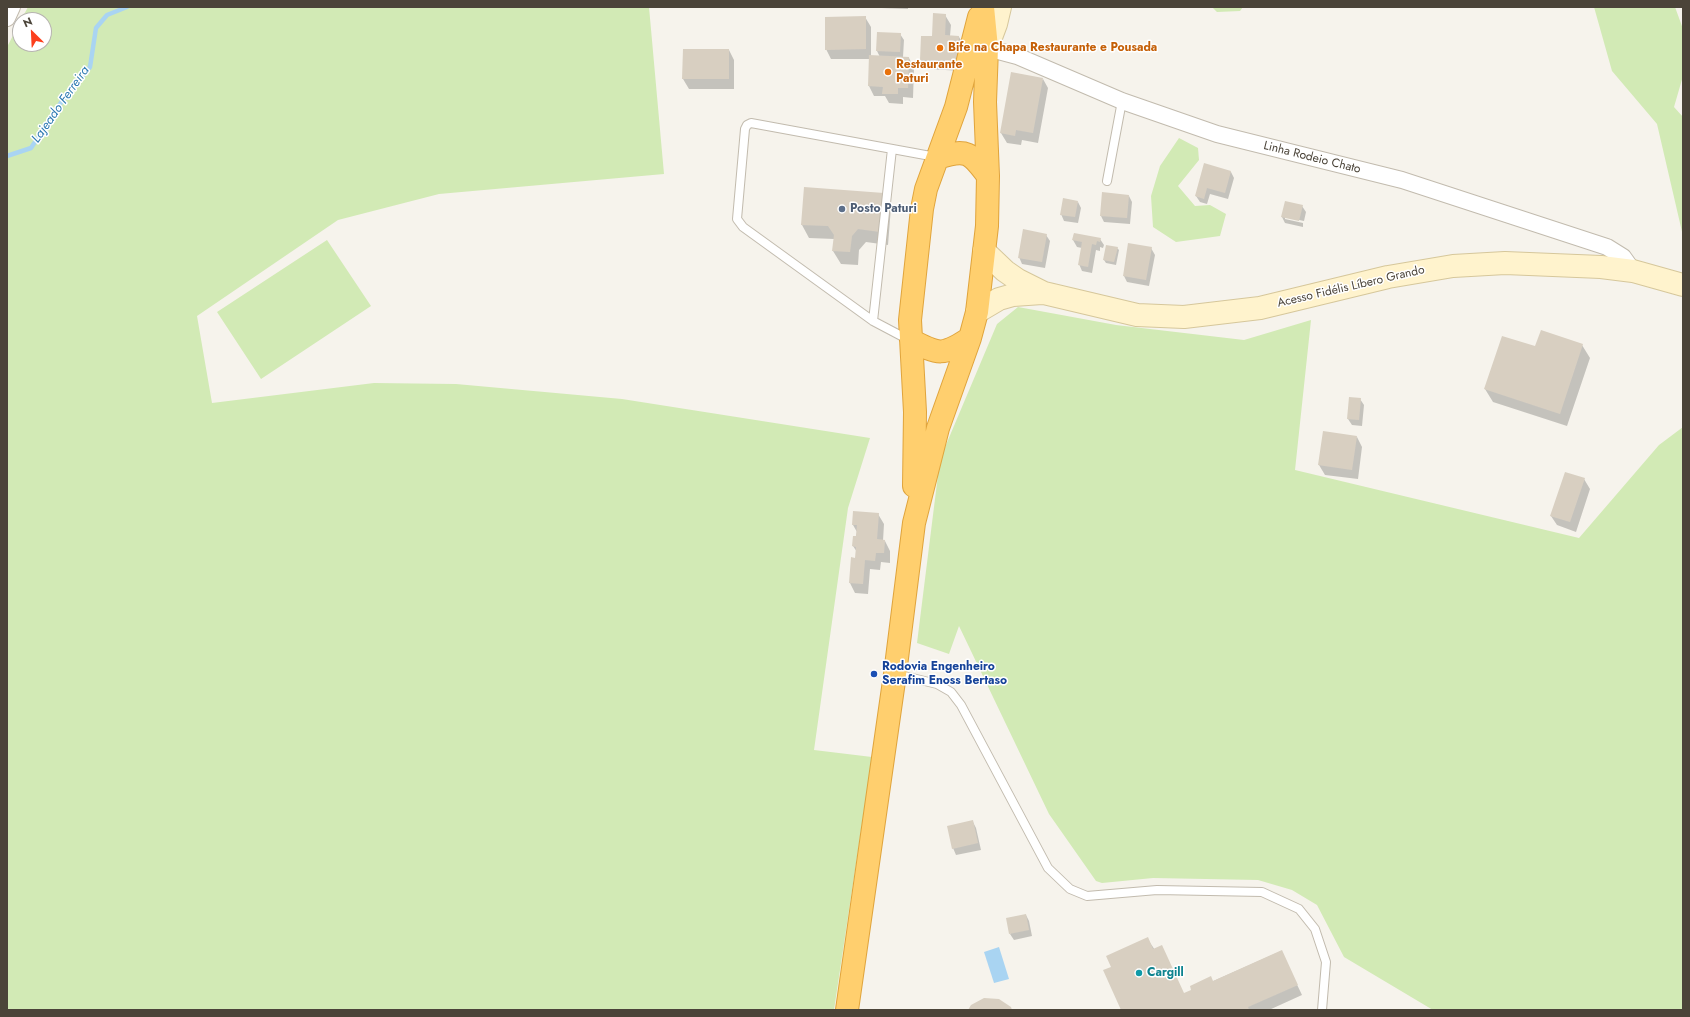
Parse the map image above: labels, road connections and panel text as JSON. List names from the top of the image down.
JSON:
{
  "streets": {
    "street": ["Linha Rodeio Chato", "Acesso Fidélis Líbero Grando"]
  },
  "crossings": [
    ["Linha Rodeio Chato", "Acesso Fidélis Líbero Grando"]
  ],
  "water": ["Lajeado Ferreira"],
  "places": [
    "Bife na Chapa Restaurante e Pousada",
    "Restaurante Paturi",
    "Posto Paturi",
    "Rodovia Engenheiro Serafim Enoss Bertaso",
    "Cargill"
  ],
  "north": "top left"
}
